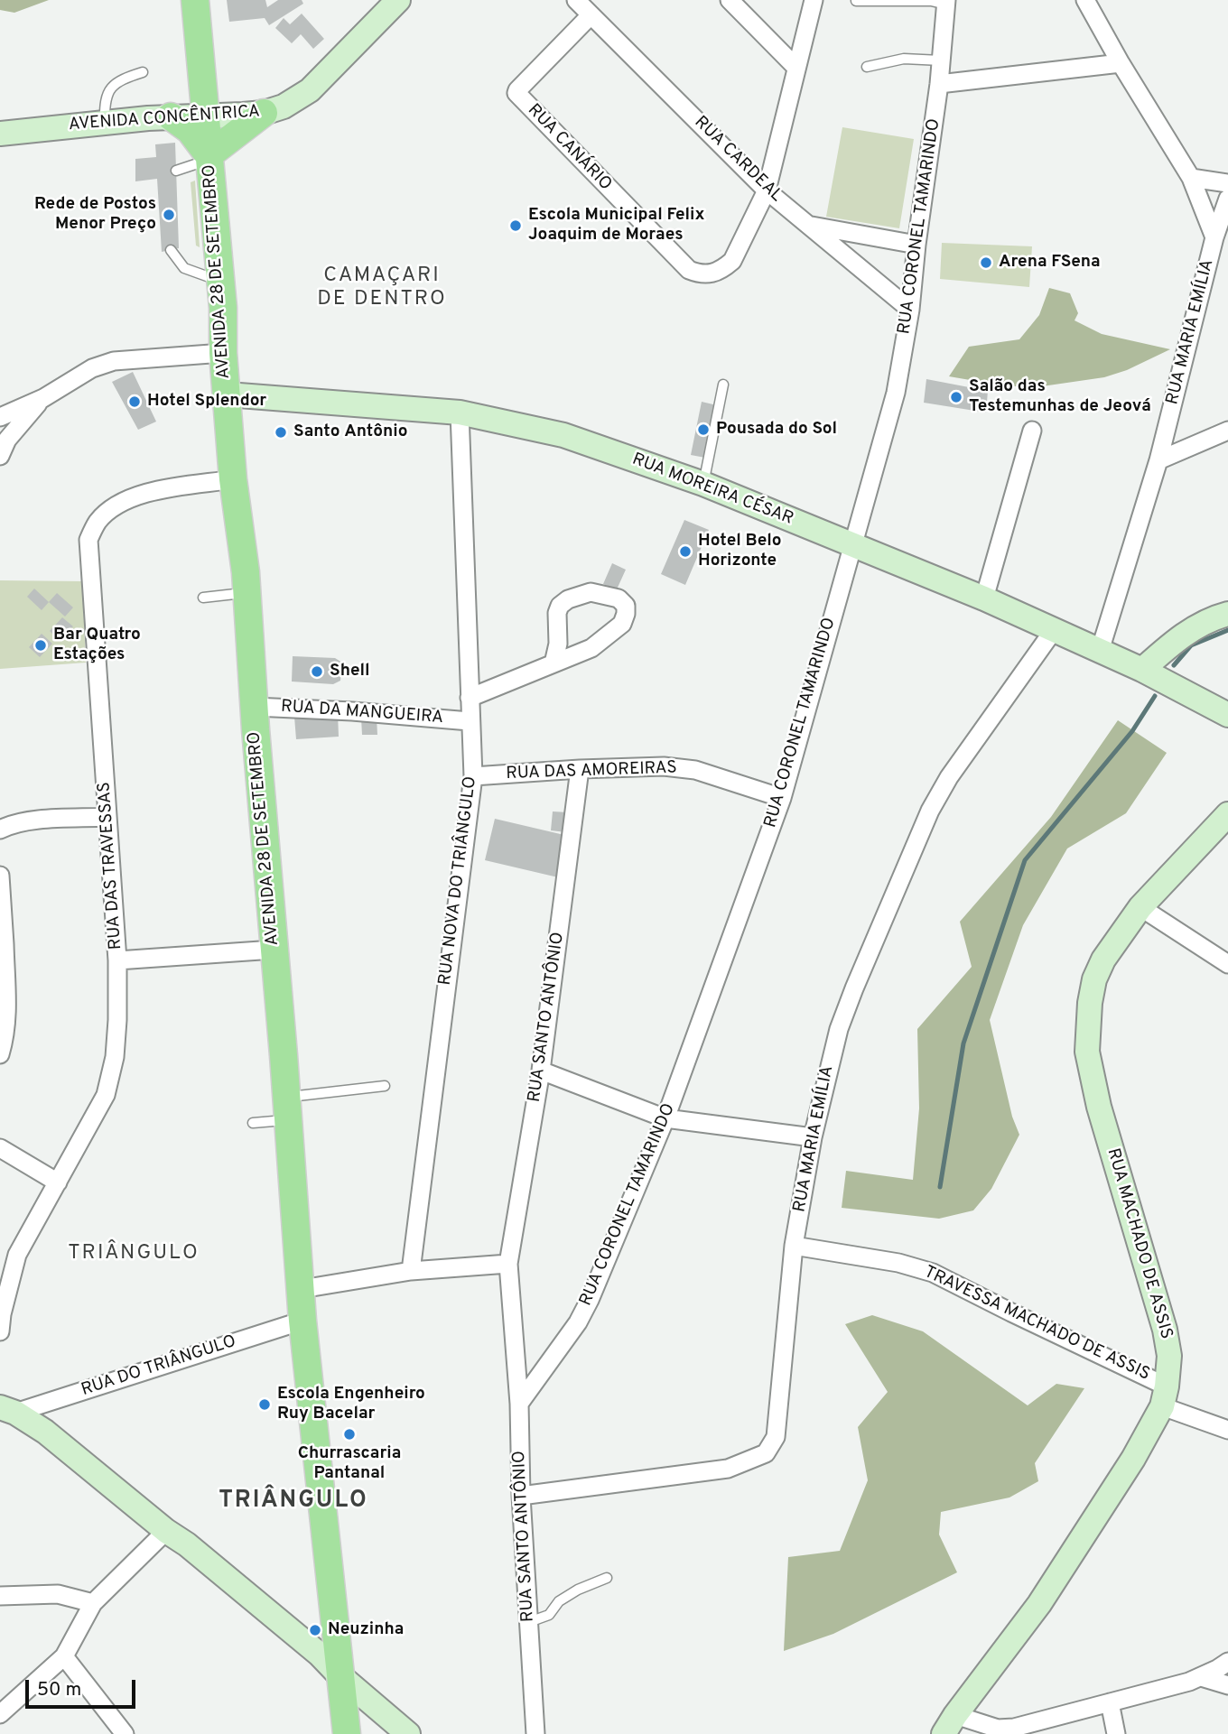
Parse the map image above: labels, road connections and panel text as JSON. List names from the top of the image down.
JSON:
{
  "streets": {
    "main road": ["AVENIDA 28 DE SETEMBRO"],
    "street": [
      "AVENIDA CONCÊNTRICA",
      "RUA CANÁRIO",
      "RUA CARDEAL",
      "RUA CORONEL TAMARINDO",
      "RUA MARIA EMÍLIA",
      "RUA MOREIRA CÉSAR",
      "RUA DA MANGUEIRA",
      "RUA DAS AMOREIRAS",
      "RUA DAS TRAVESSAS",
      "RUA NOVA DO TRIÂNGULO",
      "RUA SANTO ANTÔNIO",
      "RUA MACHADO DE ASSIS",
      "TRAVESSA MACHADO DE ASSIS",
      "RUA DO TRIÂNGULO"
    ]
  },
  "crossings": [
    ["AVENIDA CONCÊNTRICA", "AVENIDA 28 DE SETEMBRO"],
    ["RUA CANÁRIO", "RUA CARDEAL"],
    ["RUA CARDEAL", "RUA CORONEL TAMARINDO"],
    ["RUA CORONEL TAMARINDO", "RUA MOREIRA CÉSAR"],
    ["RUA CORONEL TAMARINDO", "RUA DAS AMOREIRAS"],
    ["RUA CORONEL TAMARINDO", "RUA SANTO ANTÔNIO"],
    ["AVENIDA 28 DE SETEMBRO", "RUA MOREIRA CÉSAR"],
    ["AVENIDA 28 DE SETEMBRO", "RUA DA MANGUEIRA"],
    ["AVENIDA 28 DE SETEMBRO", "RUA DAS TRAVESSAS"],
    ["AVENIDA 28 DE SETEMBRO", "RUA DO TRIÂNGULO"],
    ["RUA MARIA EMÍLIA", "RUA MOREIRA CÉSAR"],
    ["RUA MARIA EMÍLIA", "RUA SANTO ANTÔNIO"],
    ["RUA MARIA EMÍLIA", "TRAVESSA MACHADO DE ASSIS"],
    ["RUA MOREIRA CÉSAR", "RUA NOVA DO TRIÂNGULO"],
    ["RUA DA MANGUEIRA", "RUA NOVA DO TRIÂNGULO"],
    ["RUA DAS AMOREIRAS", "RUA NOVA DO TRIÂNGULO"],
    ["RUA DAS AMOREIRAS", "RUA SANTO ANTÔNIO"],
    ["RUA MACHADO DE ASSIS", "TRAVESSA MACHADO DE ASSIS"]
  ],
  "districts": ["CAMAÇARI DE DENTRO", "TRIÂNGULO", "TRIÂNGULO"],
  "places": [
    "Rede de Postos Menor Preço",
    "Escola Municipal Felix Joaquim de Moraes",
    "Arena FSena",
    "Salão das Testemunhas de Jeová",
    "Hotel Splendor",
    "Pousada do Sol",
    "Santo Antônio",
    "Hotel Belo Horizonte",
    "Bar Quatro Estações",
    "Shell",
    "Escola Engenheiro Ruy Bacelar",
    "Churrascaria Pantanal",
    "Neuzinha"
  ],
  "scale_bar": "50 m"
}
